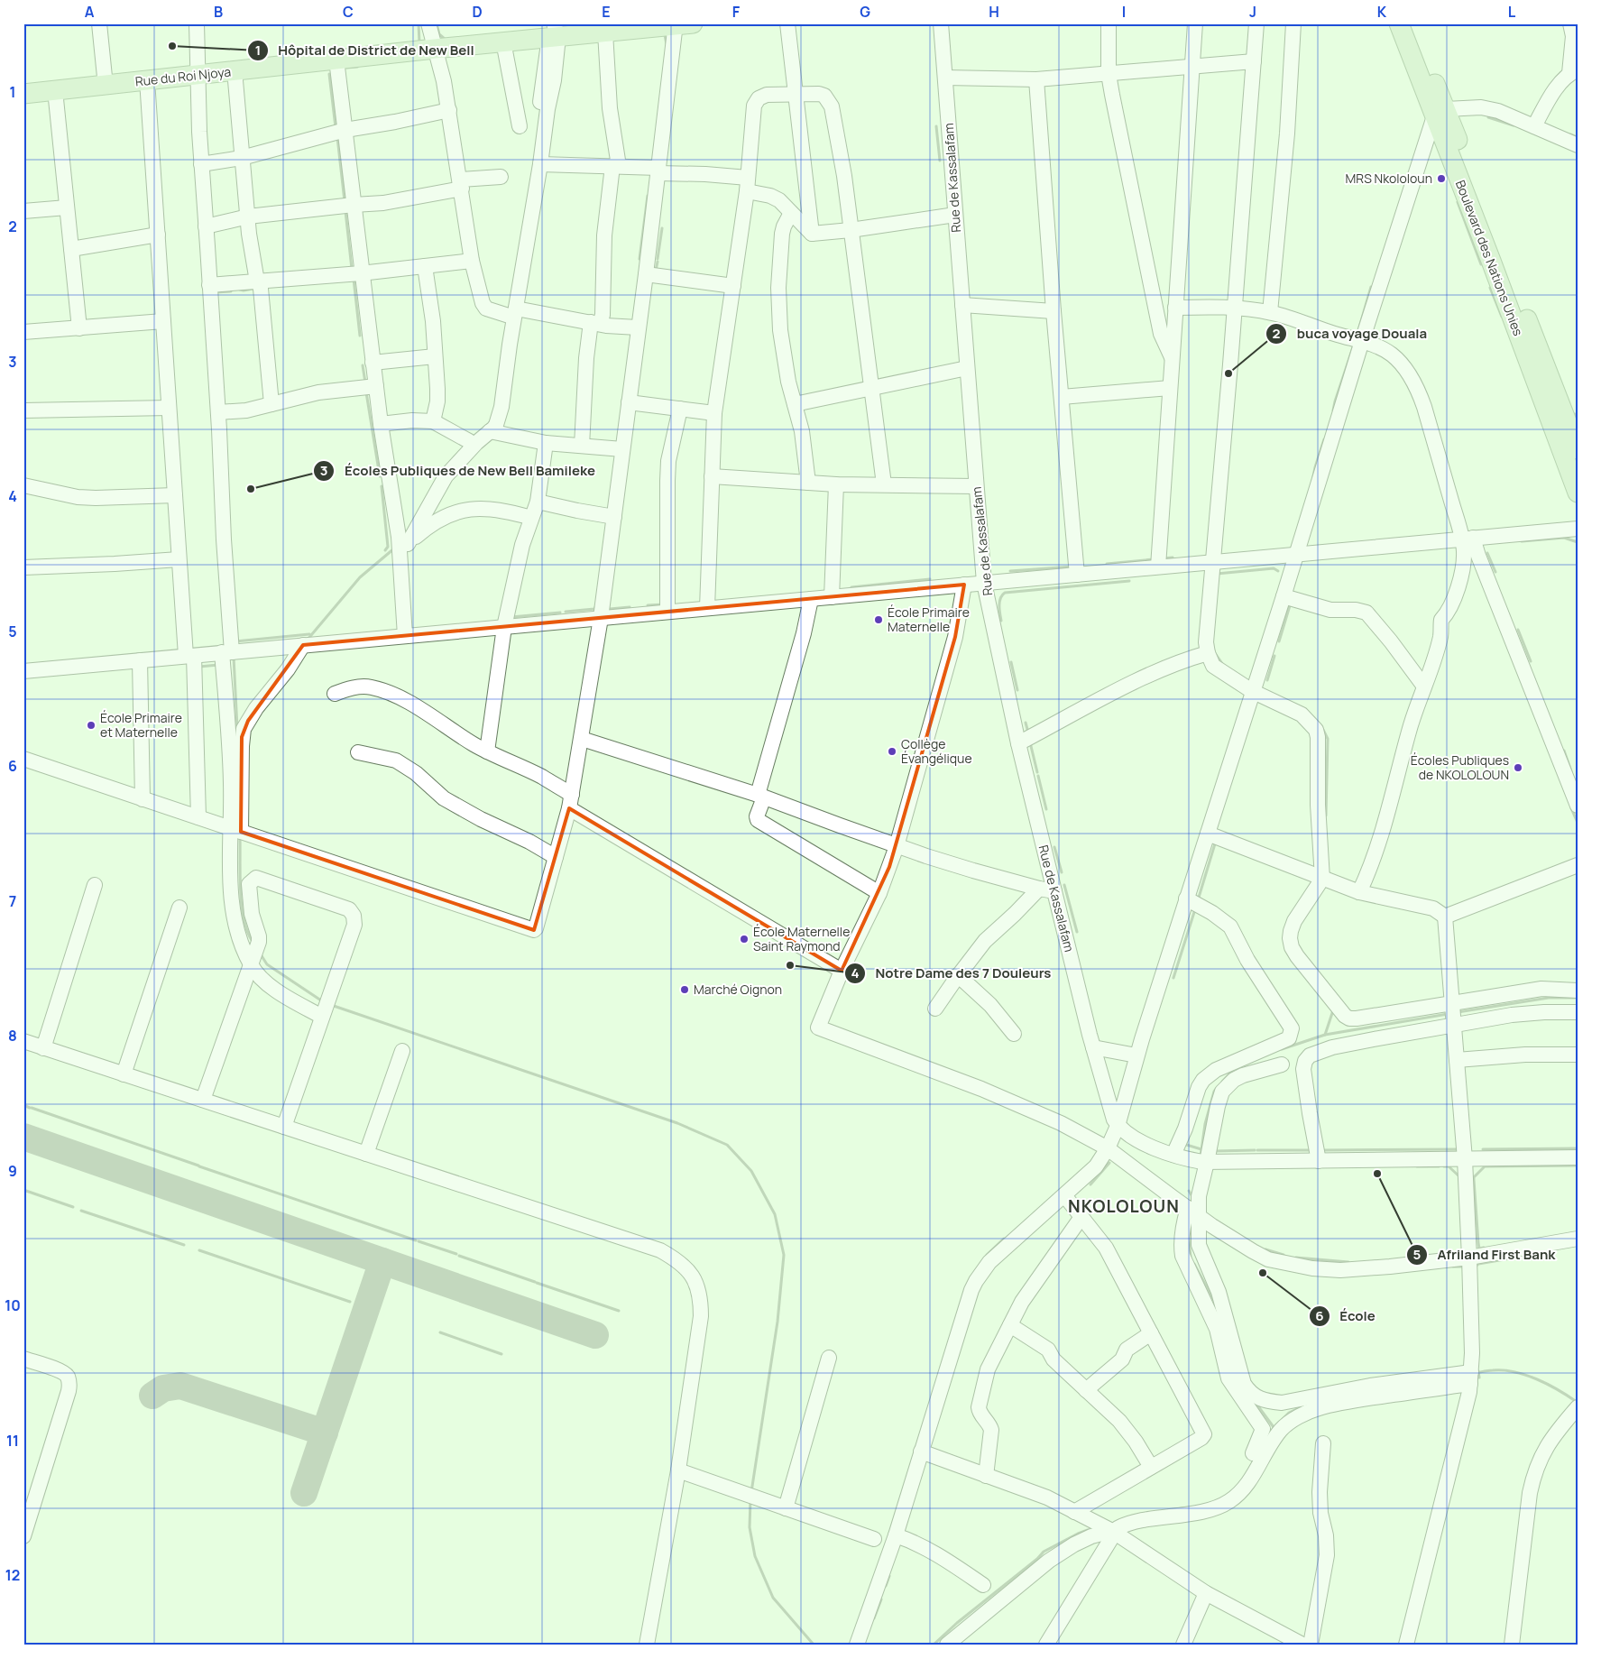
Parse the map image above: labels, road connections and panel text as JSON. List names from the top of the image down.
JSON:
{
  "streets": {
    "main road": ["Rue du Roi Njoya", "Boulevard des Nations Unies"],
    "street": ["Rue de Kassalafam"]
  },
  "districts": ["NKOLOLOUN"],
  "places": [
    "Hôpital de District de New Bell",
    "MRS Nkololoun",
    "buca voyage Douala",
    "Écoles Publiques de New Bell Bamileke",
    "École Primaire Maternelle",
    "École Primaire et Maternelle",
    "Collège Évangélique",
    "Écoles Publiques de NKOLOLOUN",
    "École Maternelle Saint Raymond",
    "Notre Dame des 7 Douleurs",
    "Marché Oignon",
    "Afriland First Bank",
    "École"
  ],
  "grid": {
    "columns": [
      "A",
      "B",
      "C",
      "D",
      "E",
      "F",
      "G",
      "H",
      "I",
      "J",
      "K",
      "L"
    ],
    "rows": [
      "1",
      "2",
      "3",
      "4",
      "5",
      "6",
      "7",
      "8",
      "9",
      "10",
      "11",
      "12"
    ]
  }
}
